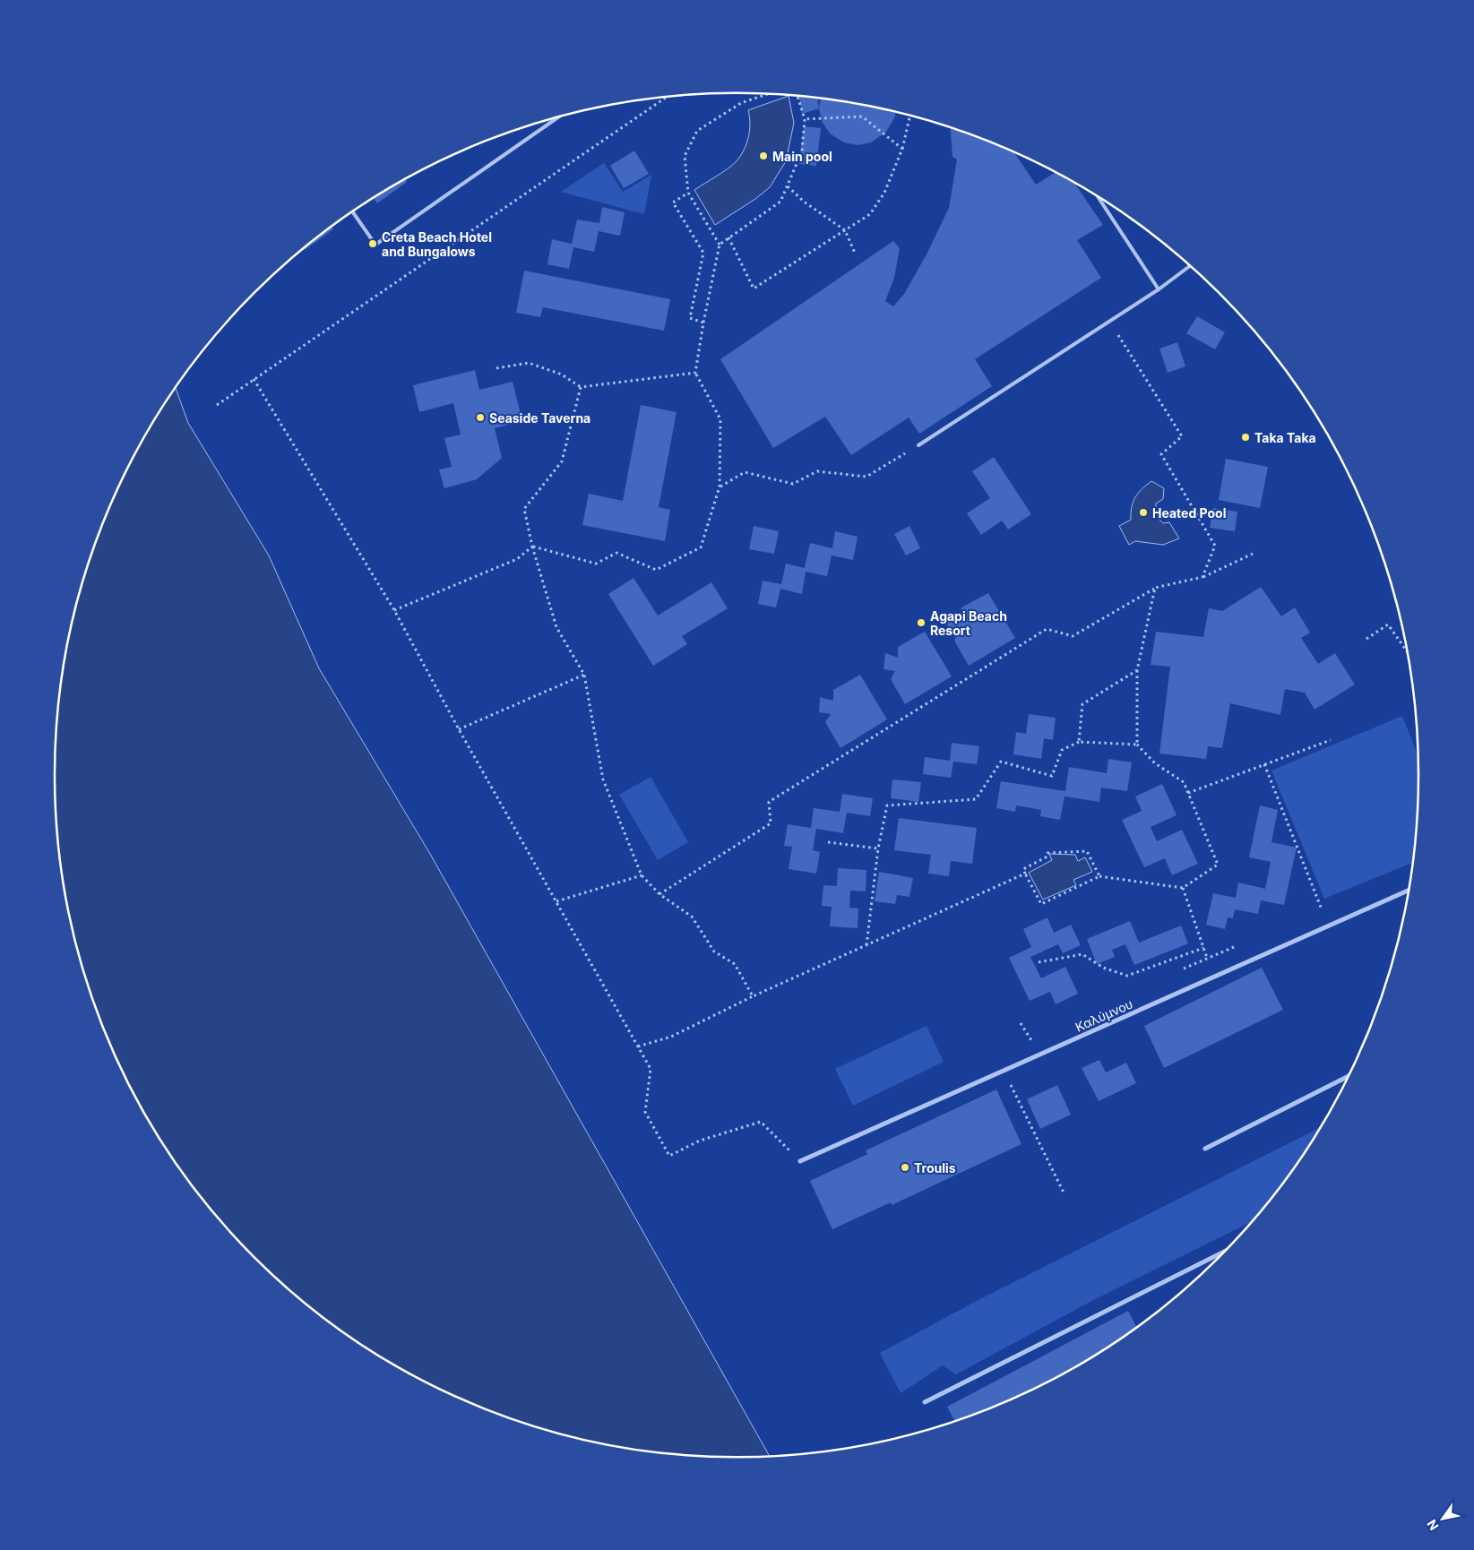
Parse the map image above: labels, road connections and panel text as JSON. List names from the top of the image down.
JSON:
{
  "streets": {
    "street": ["Καλύμνου"]
  },
  "places": [
    "Main pool",
    "Creta Beach Hotel and Bungalows",
    "Seaside Taverna",
    "Taka Taka",
    "Heated Pool",
    "Agapi Beach Resort",
    "Troulis"
  ],
  "north": "bottom left"
}
